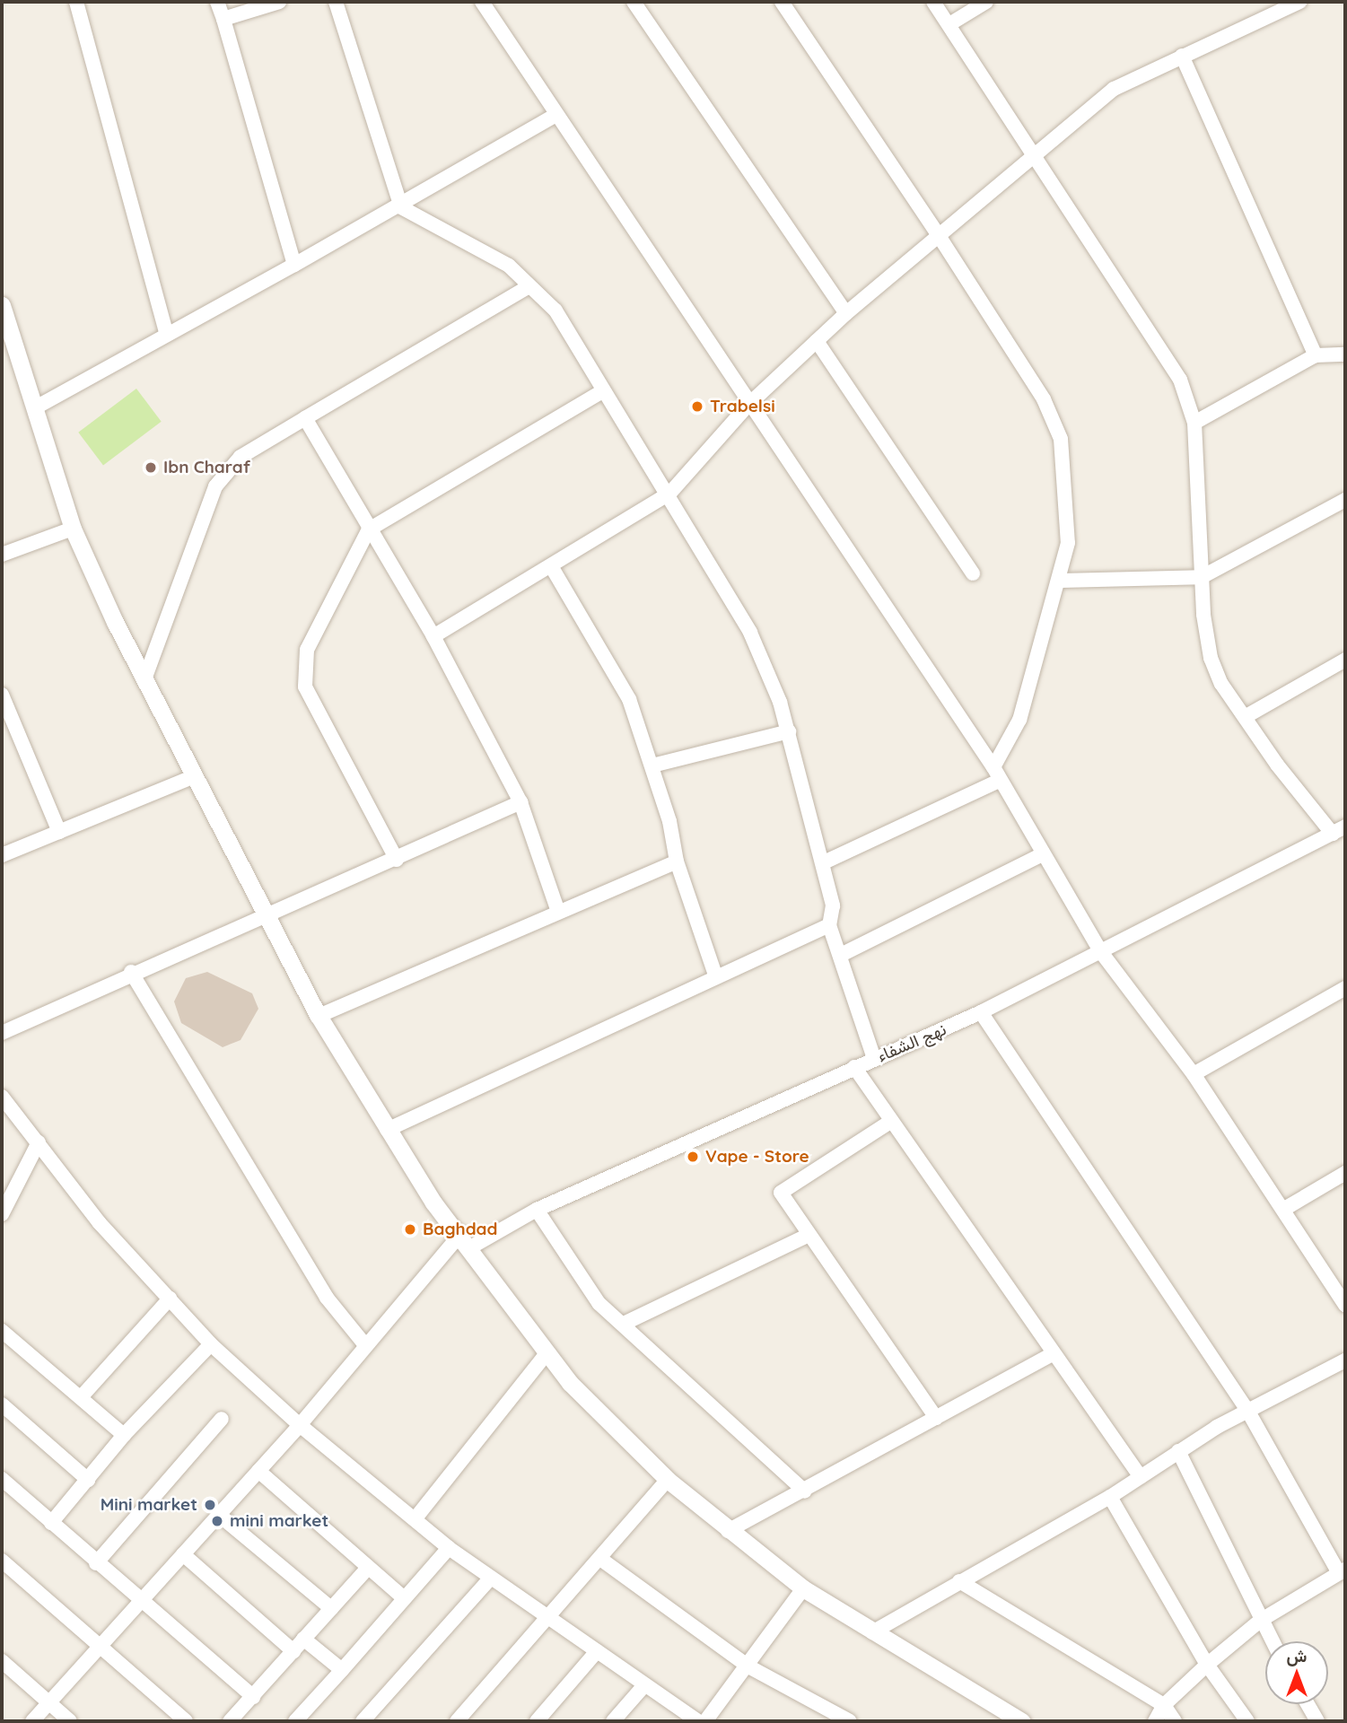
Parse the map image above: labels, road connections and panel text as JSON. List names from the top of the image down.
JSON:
{
  "streets": {
    "street": ["نهج الشفاء"]
  },
  "places": [
    "Trabelsi",
    "Ibn Charaf",
    "Vape - Store",
    "Baghdad",
    "Mini market",
    "mini market"
  ],
  "north": "top"
}
